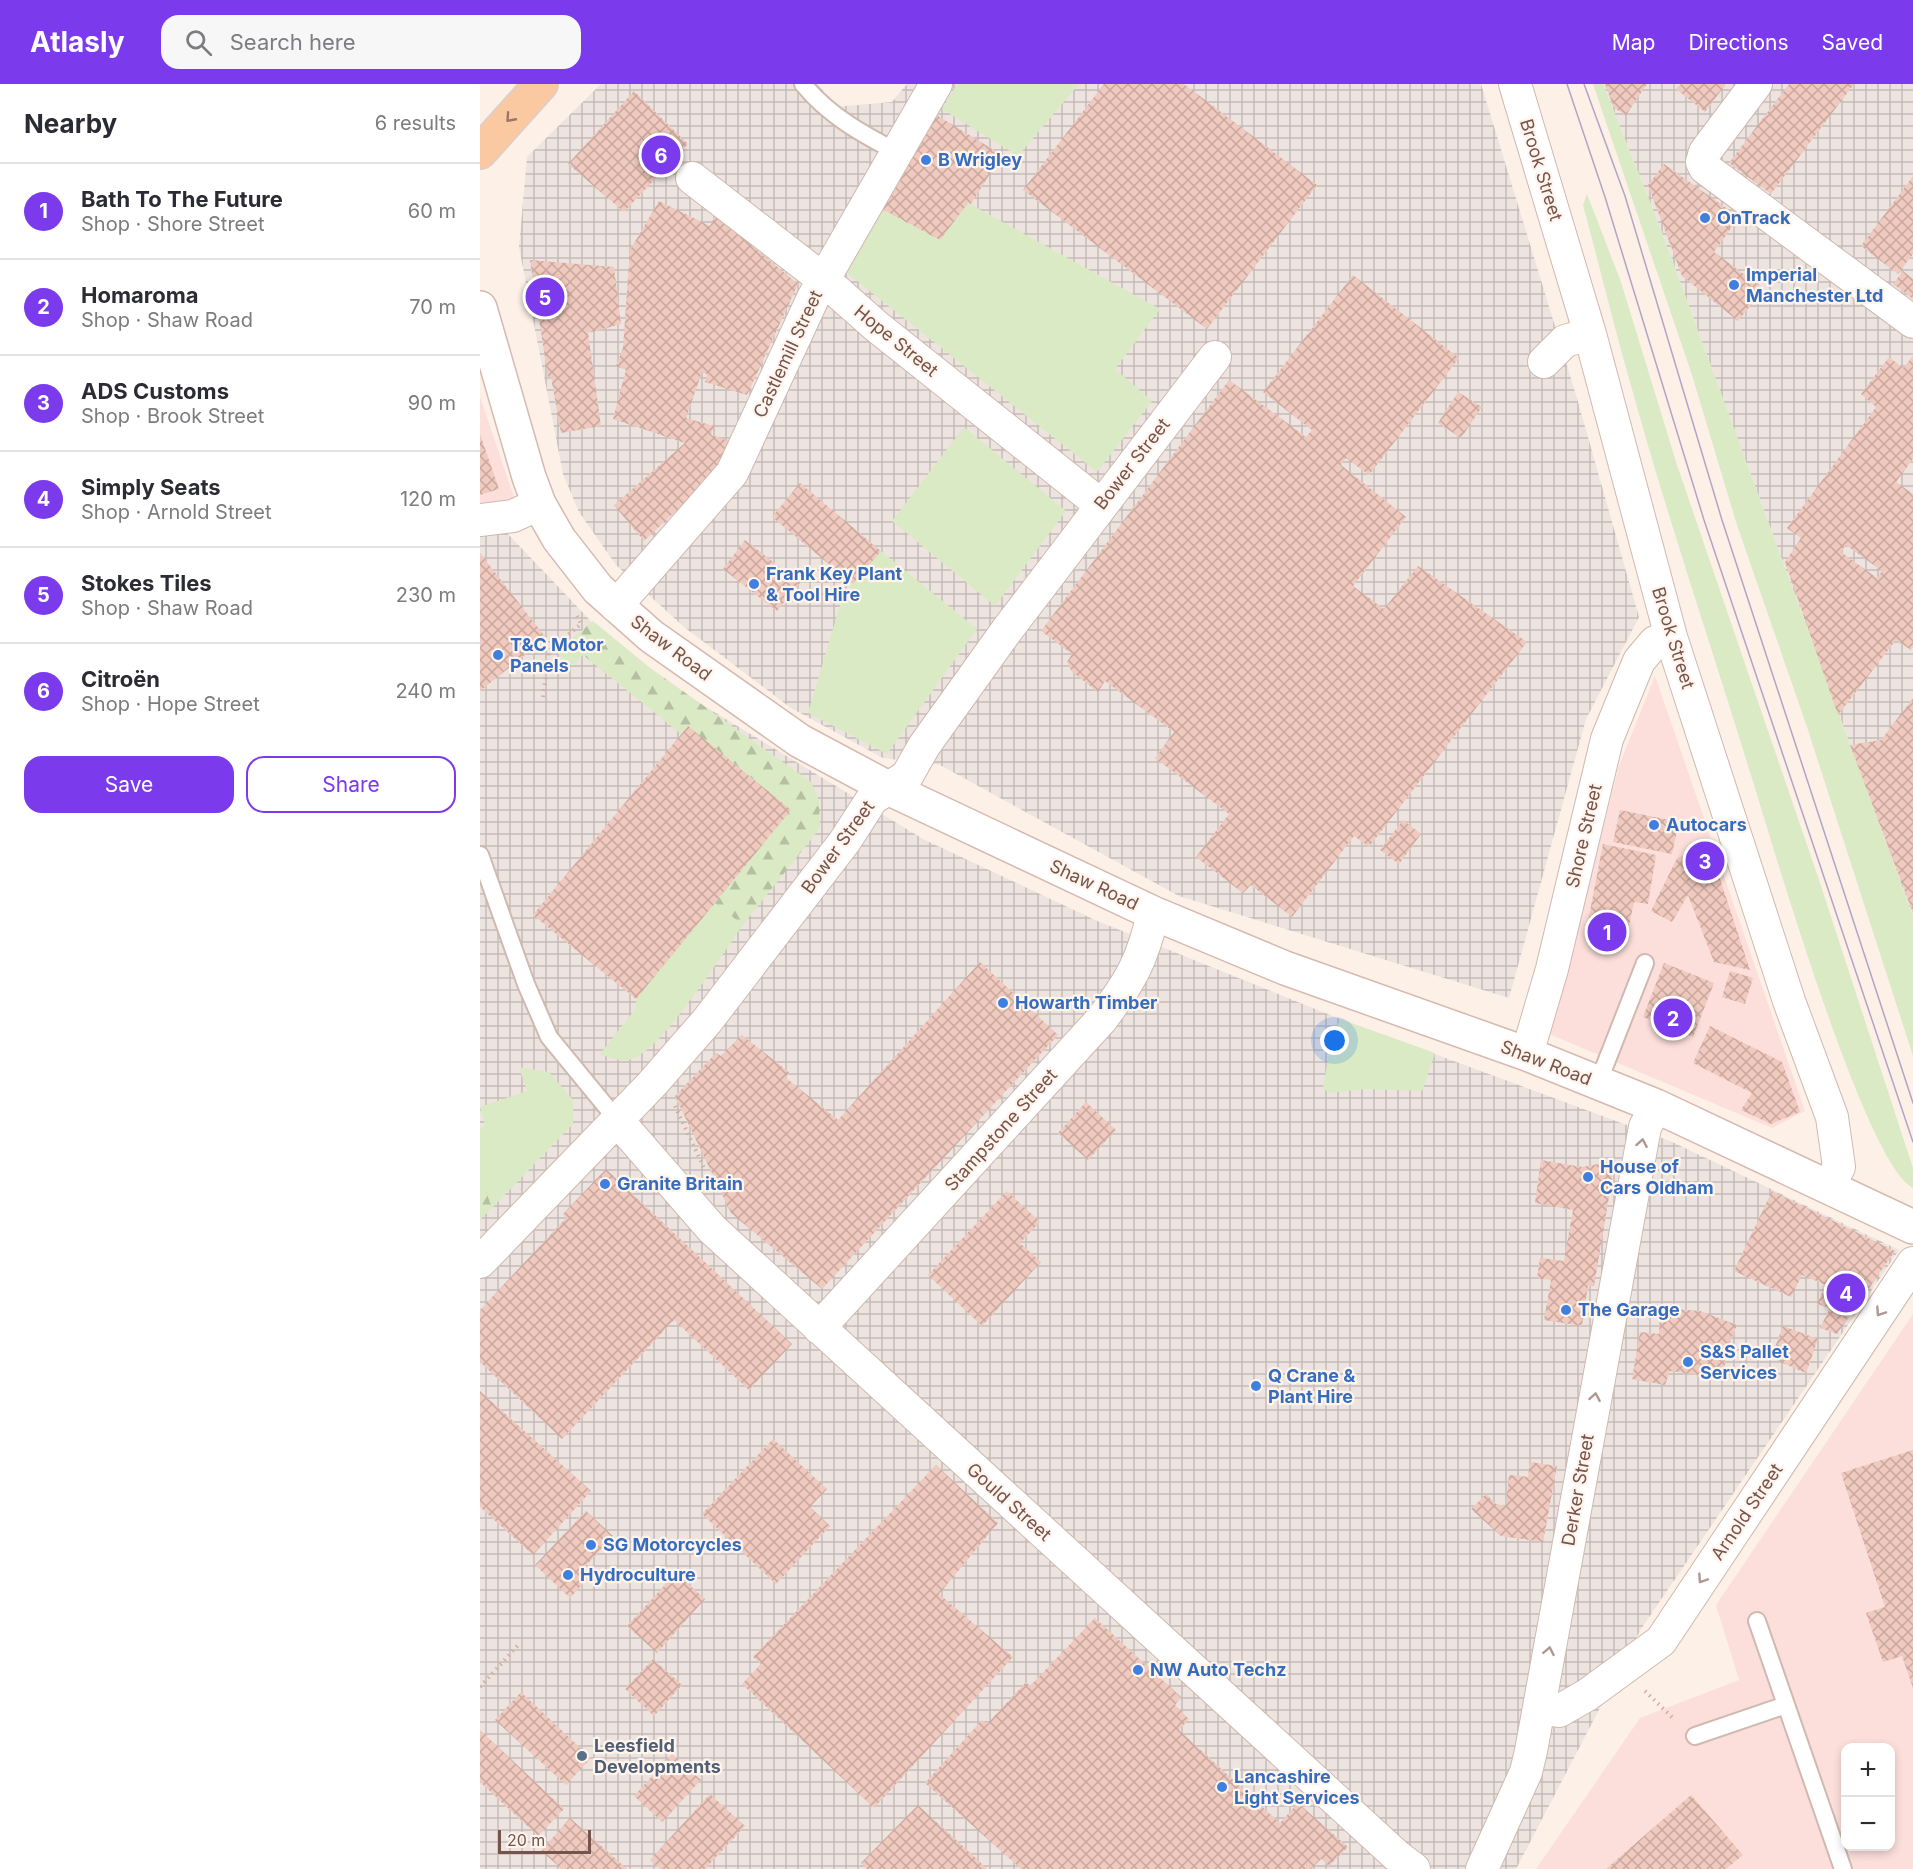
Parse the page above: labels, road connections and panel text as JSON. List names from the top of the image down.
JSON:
{
  "streets": {
    "main road": ["Shaw Road"],
    "street": [
      "Brook Street",
      "Hope Street",
      "Castlemill Street",
      "Bower Street",
      "Shore Street",
      "Stampstone Street",
      "Derker Street",
      "Gould Street",
      "Arnold Street"
    ]
  },
  "crossings": [
    ["Brook Street", "Shaw Road"],
    ["Brook Street", "Shore Street"],
    ["Hope Street", "Castlemill Street"],
    ["Hope Street", "Bower Street"],
    ["Castlemill Street", "Shaw Road"],
    ["Bower Street", "Shaw Road"],
    ["Bower Street", "Gould Street"],
    ["Shaw Road", "Shore Street"],
    ["Shaw Road", "Stampstone Street"],
    ["Shaw Road", "Derker Street"],
    ["Stampstone Street", "Gould Street"],
    ["Derker Street", "Arnold Street"]
  ],
  "one_way": ["Derker Street", "Arnold Street"],
  "places": [
    "B Wrigley",
    "OnTrack",
    "Imperial Manchester Ltd",
    "Frank Key Plant & Tool Hire",
    "T&C Motor Panels",
    "Autocars",
    "Howarth Timber",
    "House of Cars Oldham",
    "Granite Britain",
    "The Garage",
    "S&S Pallet Services",
    "Q Crane & Plant Hire",
    "SG Motorcycles",
    "Hydroculture",
    "NW Auto Techz",
    "Leesfield Developments",
    "Lancashire Light Services"
  ],
  "scale_bar": "20 m",
  "page": {
    "header": "Atlasly",
    "search": "Search here",
    "nav": ["Map", "Directions", "Saved"],
    "heading": ["Nearby", "6 results"],
    "pins": [
      "6",
      "5",
      "3",
      "1",
      "2",
      "4"
    ],
    "list": [
      {
        "mark": "1",
        "name": "Bath To The Future",
        "note": "Shop · Shore Street",
        "value": "60 m"
      },
      {
        "mark": "2",
        "name": "Homaroma",
        "note": "Shop · Shaw Road",
        "value": "70 m"
      },
      {
        "mark": "3",
        "name": "ADS Customs",
        "note": "Shop · Brook Street",
        "value": "90 m"
      },
      {
        "mark": "4",
        "name": "Simply Seats",
        "note": "Shop · Arnold Street",
        "value": "120 m"
      },
      {
        "mark": "5",
        "name": "Stokes Tiles",
        "note": "Shop · Shaw Road",
        "value": "230 m"
      },
      {
        "mark": "6",
        "name": "Citroën",
        "note": "Shop · Hope Street",
        "value": "240 m"
      }
    ],
    "buttons": ["Save", "Share"],
    "map_buttons": ["+", "−"],
    "scale": "20 m"
  }
}
